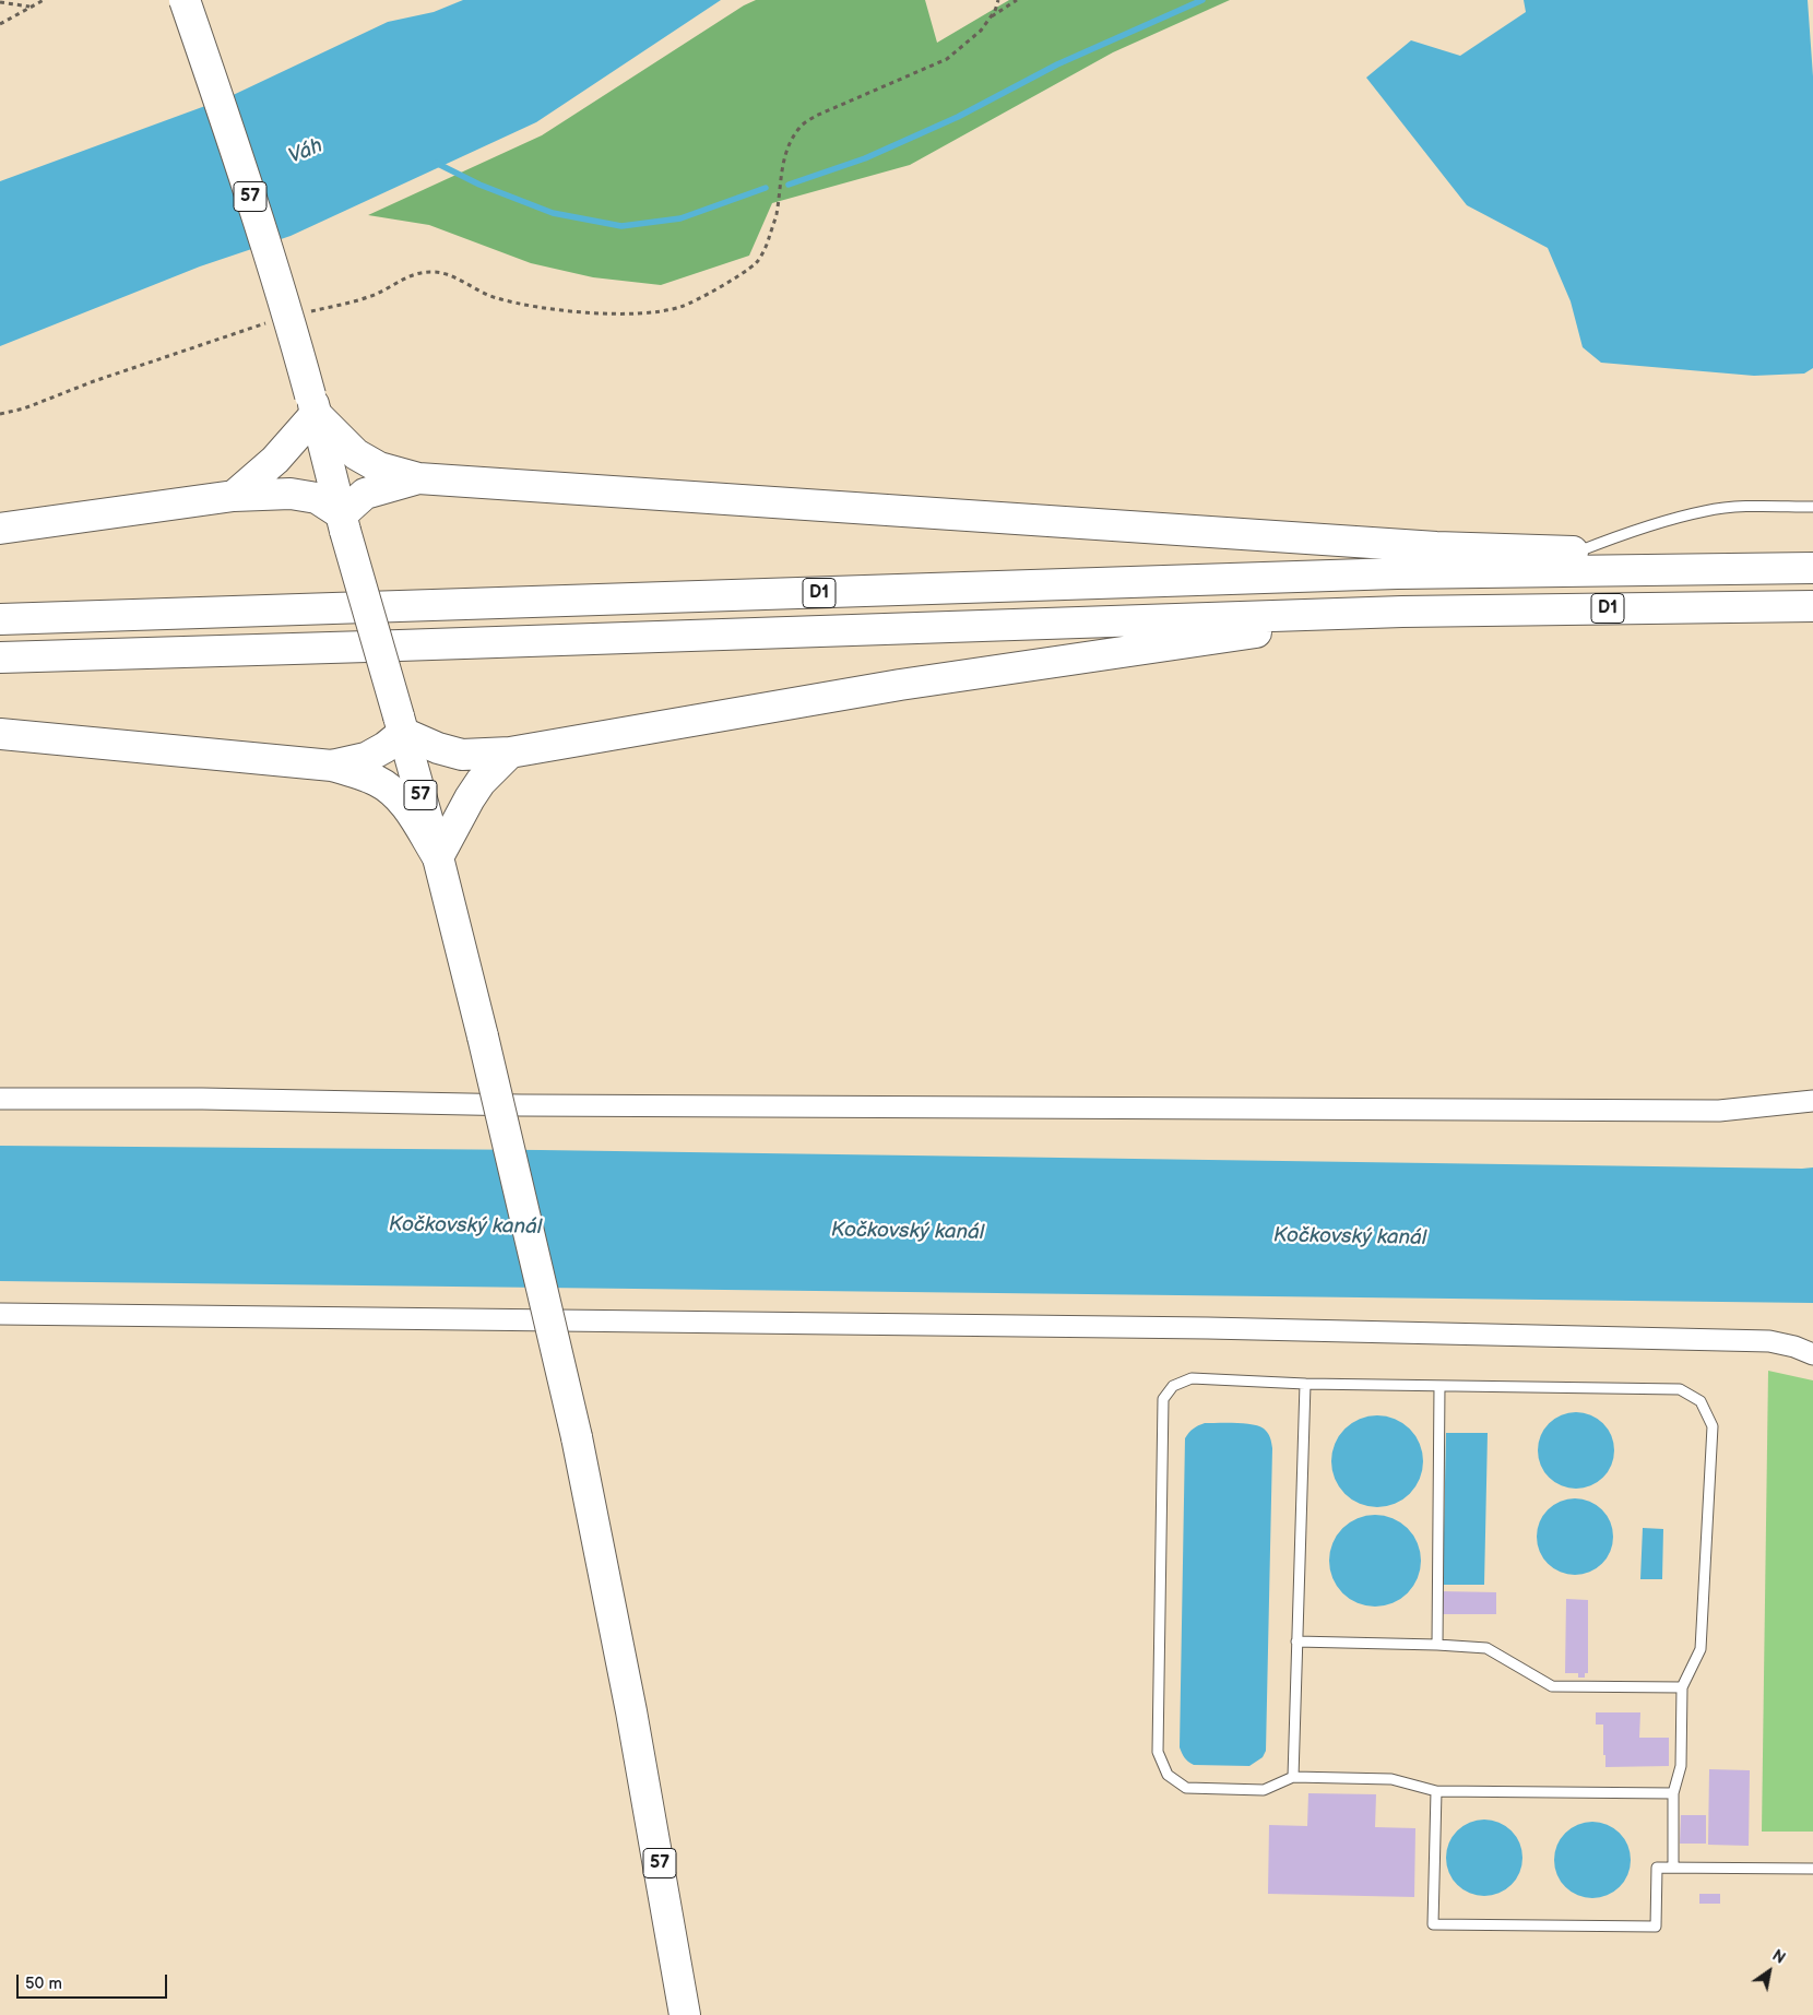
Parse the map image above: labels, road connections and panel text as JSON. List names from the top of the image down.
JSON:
{
  "streets": {
    "main road": ["57", "D1"]
  },
  "water": ["Váh", "Kočkovský kanál"],
  "scale_bar": "50 m",
  "north": "top right"
}
